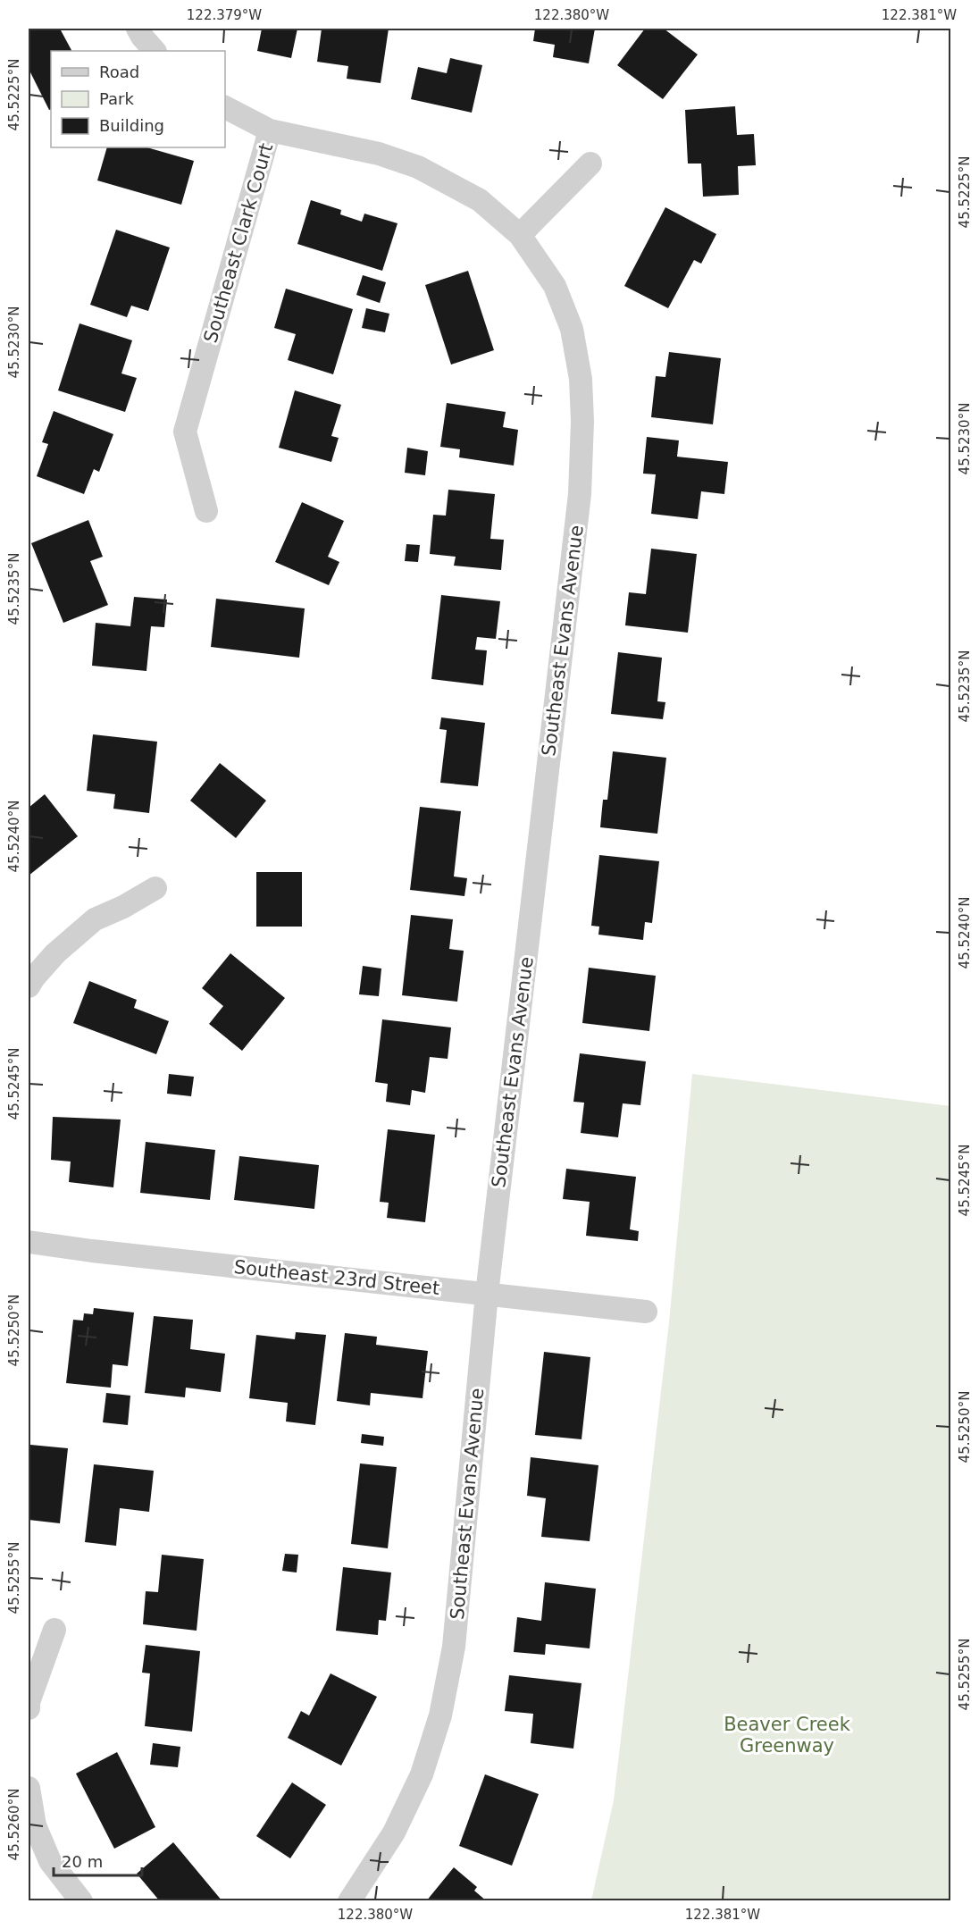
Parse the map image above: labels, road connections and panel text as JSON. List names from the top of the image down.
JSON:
{
  "streets": {
    "street": ["Southeast Clark Court", "Southeast Evans Avenue", "Southeast 23rd Street"]
  },
  "crossings": [
    ["Southeast Clark Court", "Southeast Evans Avenue"],
    ["Southeast Evans Avenue", "Southeast 23rd Street"]
  ],
  "parks": ["Beaver Creek Greenway"],
  "legend": ["Road", "Park", "Building"],
  "scale_bar": "20 m",
  "coordinates": [
    "122.379°W",
    "122.380°W",
    "122.381°W",
    "45.5225°N",
    "45.5230°N",
    "45.5235°N",
    "45.5240°N",
    "45.5245°N",
    "45.5250°N",
    "45.5255°N",
    "45.5260°N"
  ]
}
